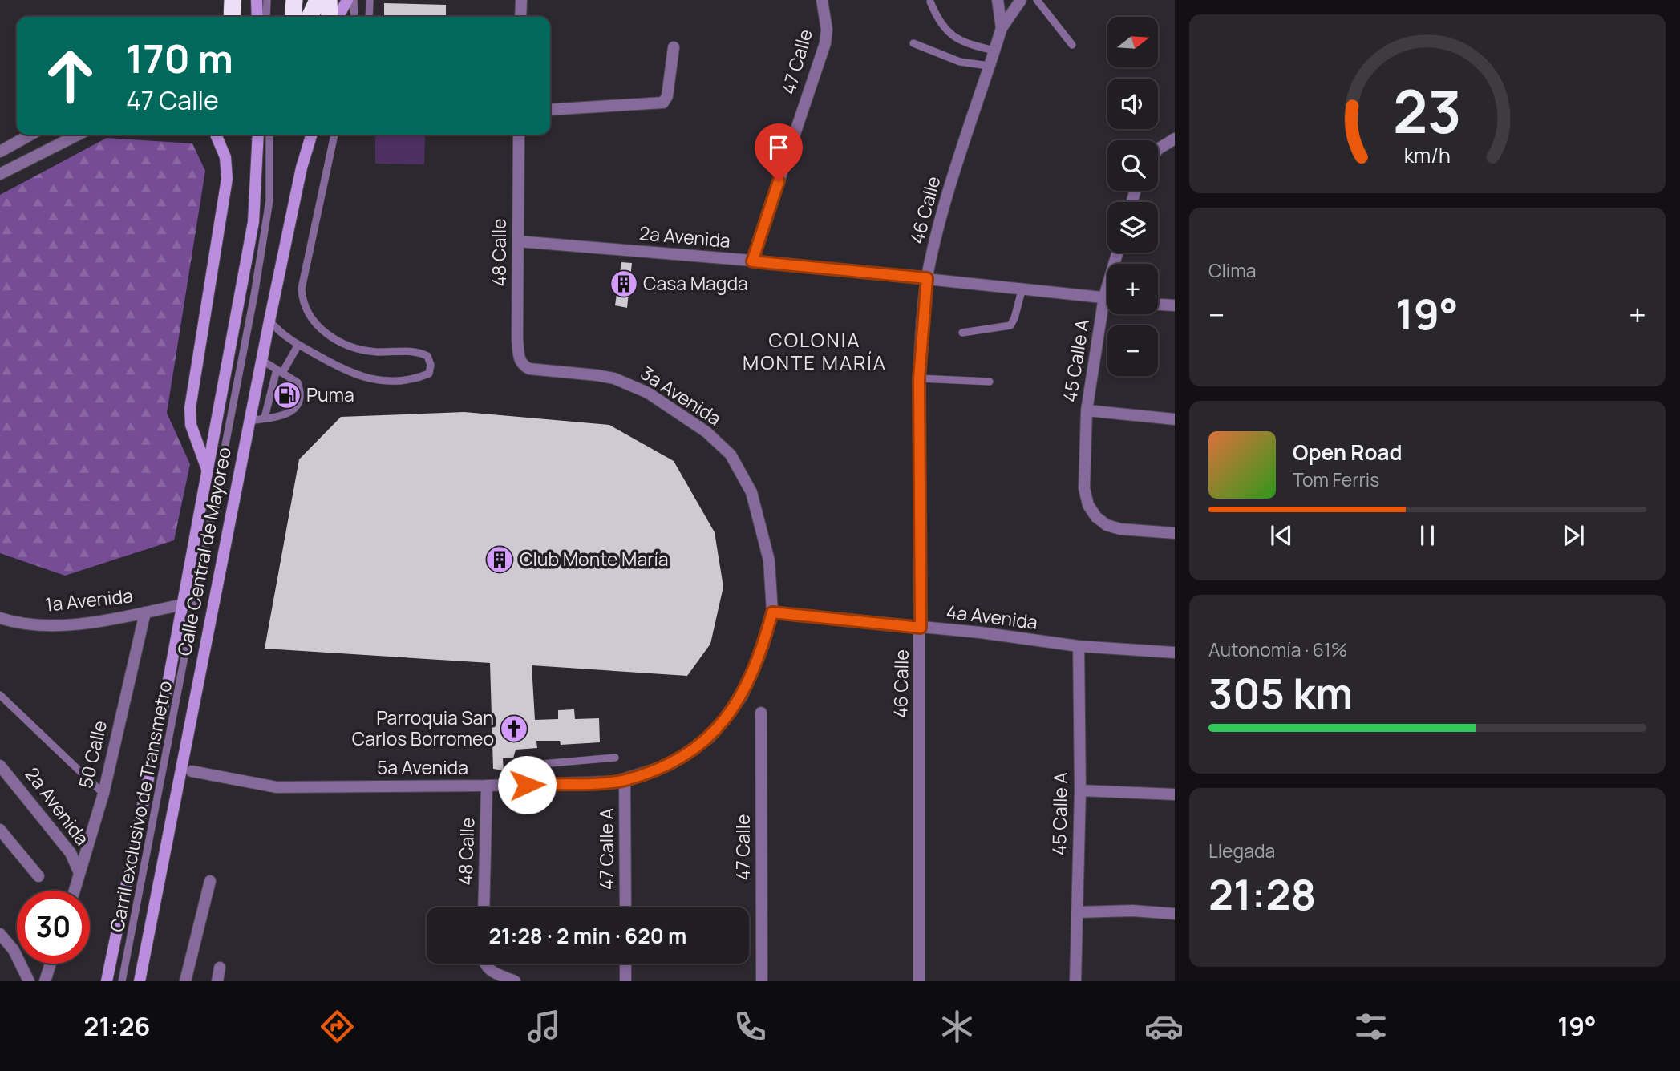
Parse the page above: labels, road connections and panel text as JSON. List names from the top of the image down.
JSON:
{
  "streets": {
    "main road": ["Calle Central de Mayoreo"],
    "street": [
      "47 Calle",
      "46 Calle",
      "2a Avenida",
      "48 Calle",
      "45 Calle A",
      "3a Avenida",
      "1a Avenida",
      "4a Avenida",
      "50 Calle",
      "5a Avenida",
      "47 Calle A"
    ],
    "lane": ["Carril exclusivo de Transmetro"]
  },
  "crossings": [
    ["47 Calle", "2a Avenida"],
    ["46 Calle", "2a Avenida"],
    ["46 Calle", "4a Avenida"],
    ["2a Avenida", "48 Calle"],
    ["2a Avenida", "45 Calle A"],
    ["2a Avenida", "50 Calle"],
    ["48 Calle", "3a Avenida"],
    ["48 Calle", "5a Avenida"],
    ["45 Calle A", "4a Avenida"],
    ["3a Avenida", "4a Avenida"],
    ["3a Avenida", "5a Avenida"],
    ["Calle Central de Mayoreo", "1a Avenida"],
    ["1a Avenida", "50 Calle"],
    ["4a Avenida", "5a Avenida"],
    ["5a Avenida", "47 Calle A"]
  ],
  "districts": ["COLONIA MONTE MARÍA"],
  "places": {
    "building": ["Casa Magda", "Club Monte María"],
    "fuel station": ["Puma"],
    "church": ["Parroquia San Carlos Borromeo"]
  },
  "north": "right",
  "page": {
    "map_buttons": ["+", "−"],
    "turn": ["170 m", "47 Calle"],
    "tile": [
      "Clima",
      ["Autonomía · 61%", "305 km"],
      ["Llegada", "21:28"]
    ],
    "heat": ["−", "19°", "+"],
    "song": ["Open Road", "Tom Ferris"],
    "limit": "30",
    "trip": "21:28 · 2 min · 620 m",
    "tabs": ["21:26", "19°"],
    "gauge": ["23", "km/h"]
  }
}
